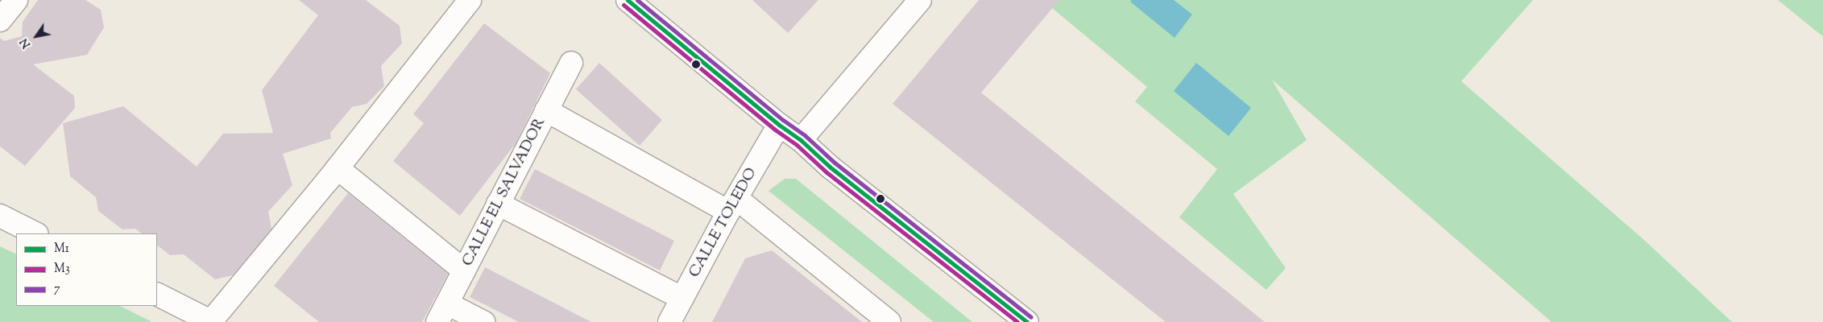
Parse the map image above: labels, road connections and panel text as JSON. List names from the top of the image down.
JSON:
{
  "streets": {
    "street": ["CALLE EL SALVADOR", "CALLE TOLEDO"]
  },
  "lines": ["transit line M1", "transit line 7", "transit line M3"],
  "legend": ["M1", "M3", "7"],
  "north": "bottom left"
}
